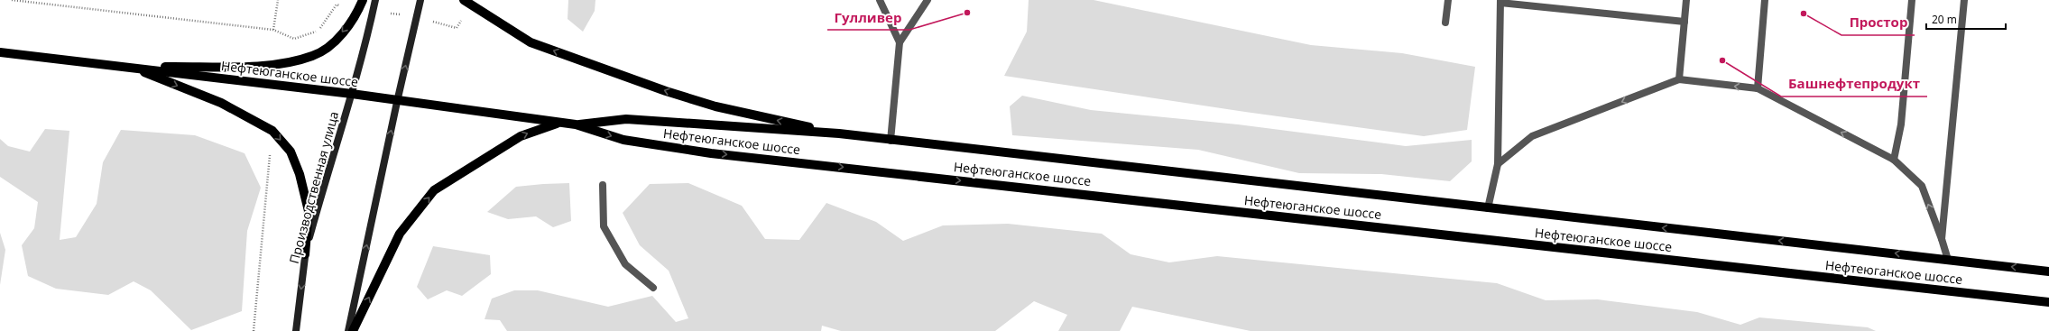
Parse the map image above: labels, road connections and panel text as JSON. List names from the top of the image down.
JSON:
{
  "streets": {
    "main road": ["Нефтеюганское шоссе", "Производственная улица"]
  },
  "crossings": [
    ["Нефтеюганское шоссе", "Производственная улица"]
  ],
  "places": ["Гулливер", "Простор", "Башнефтепродукт"],
  "scale_bar": "20 m"
}
